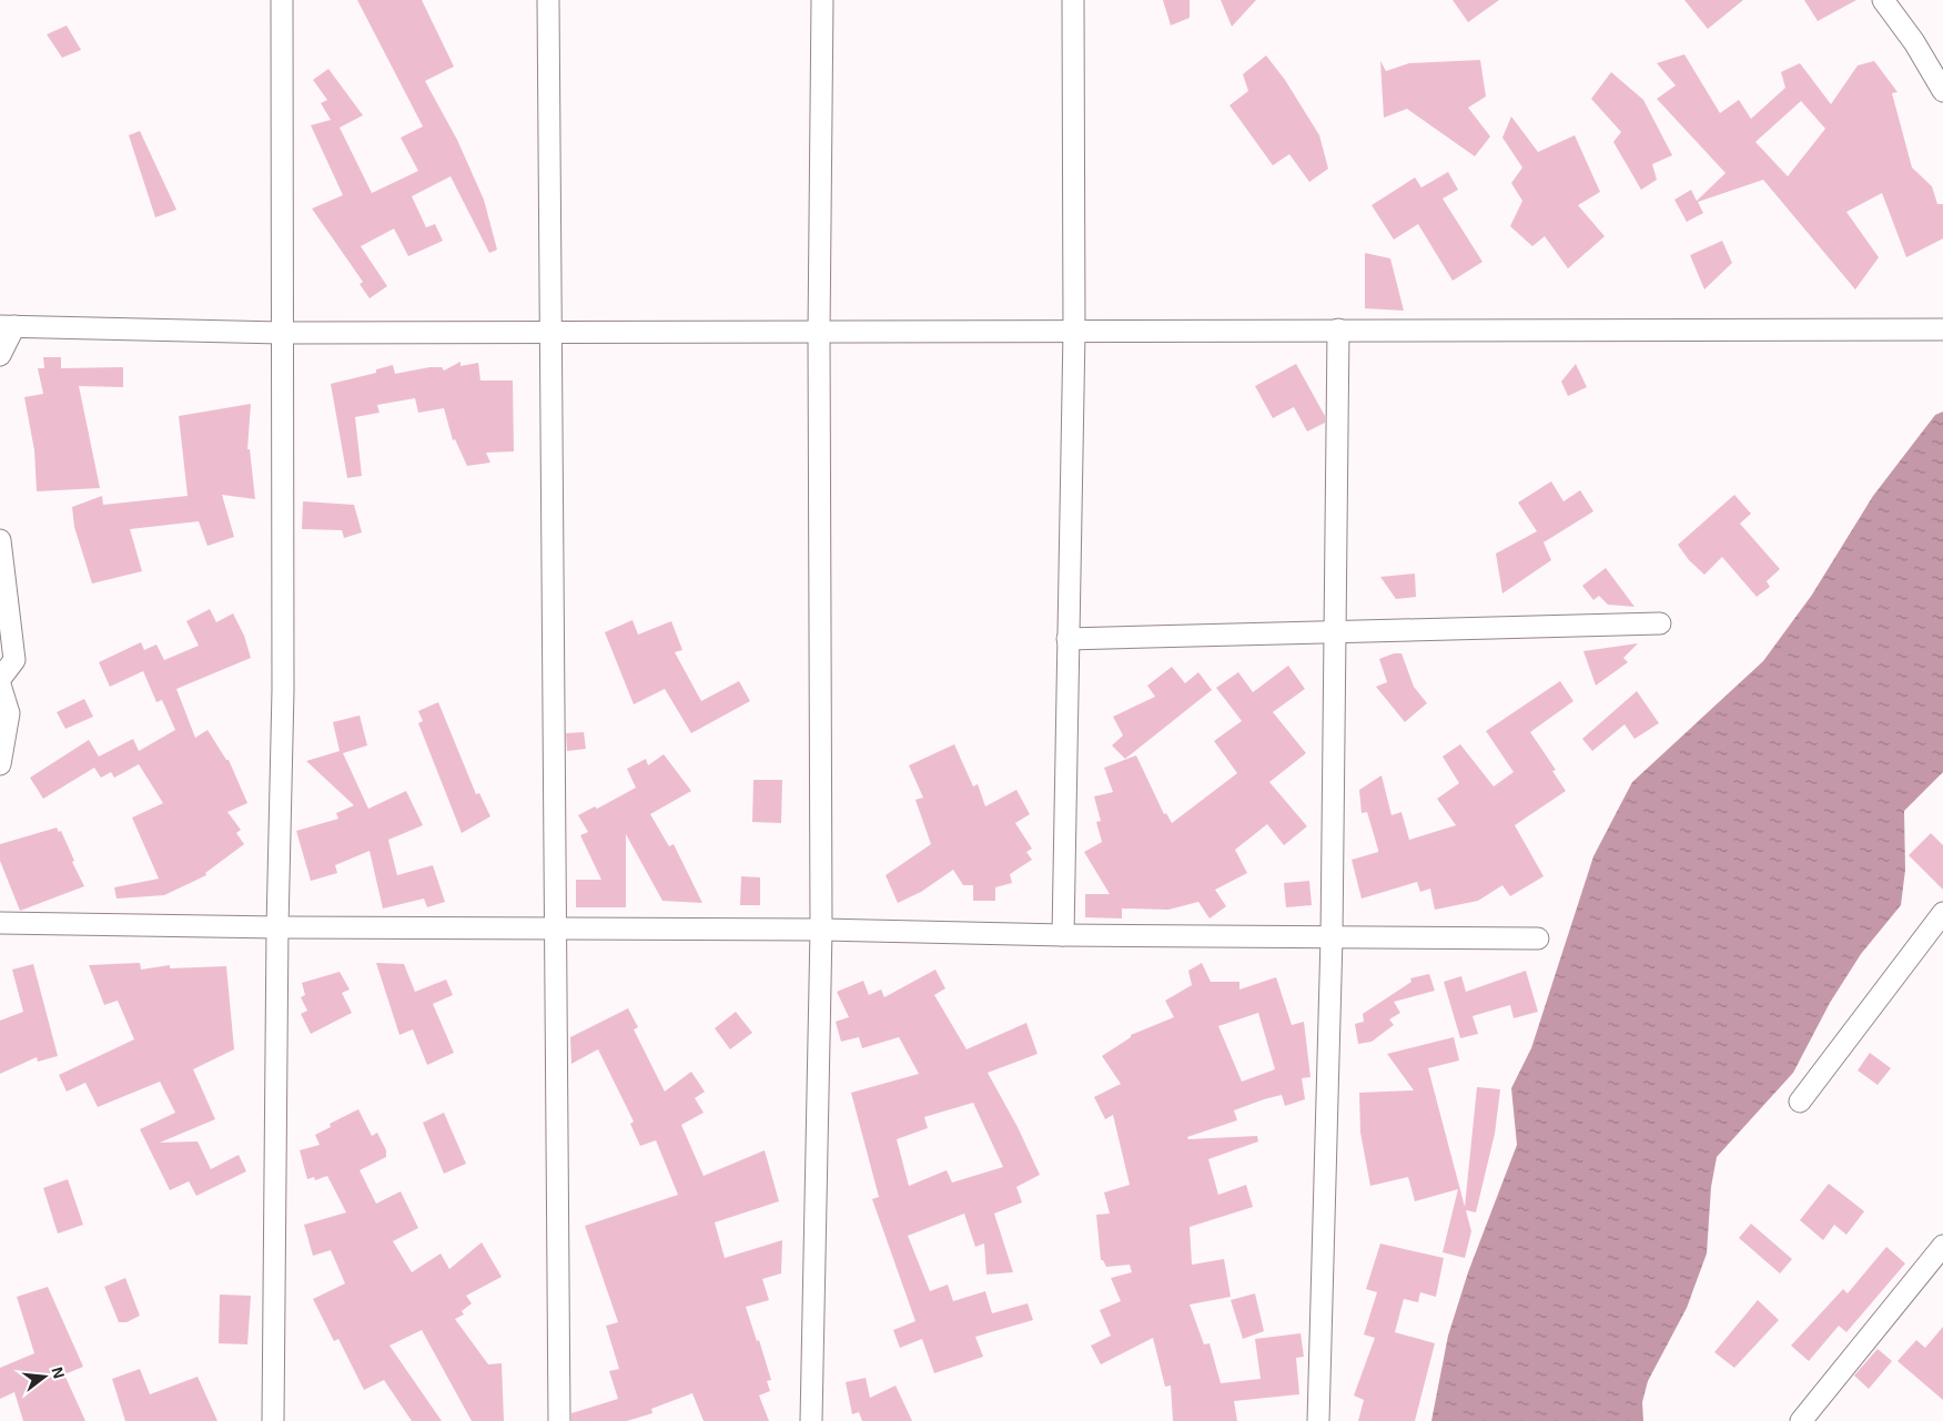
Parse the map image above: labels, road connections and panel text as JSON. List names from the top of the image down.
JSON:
{
  "north": "right"
}
